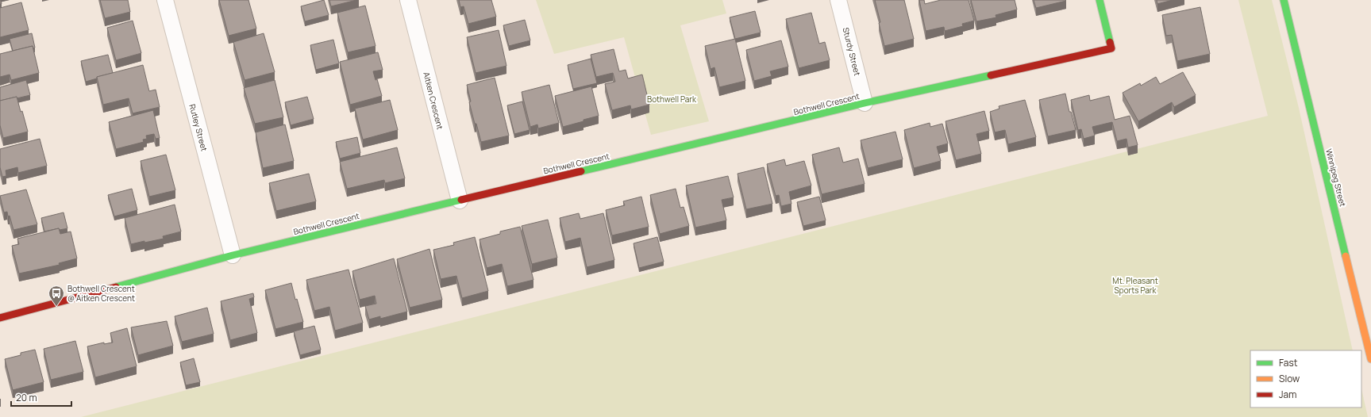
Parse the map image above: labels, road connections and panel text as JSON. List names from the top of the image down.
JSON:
{
  "streets": {
    "street": [
      "Sturdy Street",
      "Aitken Crescent",
      "Bothwell Crescent",
      "Rutley Street",
      "Winnipeg Street"
    ]
  },
  "crossings": [
    ["Sturdy Street", "Bothwell Crescent"],
    ["Aitken Crescent", "Bothwell Crescent"],
    ["Bothwell Crescent", "Rutley Street"]
  ],
  "parks": ["Bothwell Park", "Mt. Pleasant Sports Park"],
  "places": {
    "bus stop": ["Bothwell Crescent @ Aitken Crescent"]
  },
  "legend": ["Fast", "Slow", "Jam"],
  "scale_bar": "20 m"
}
